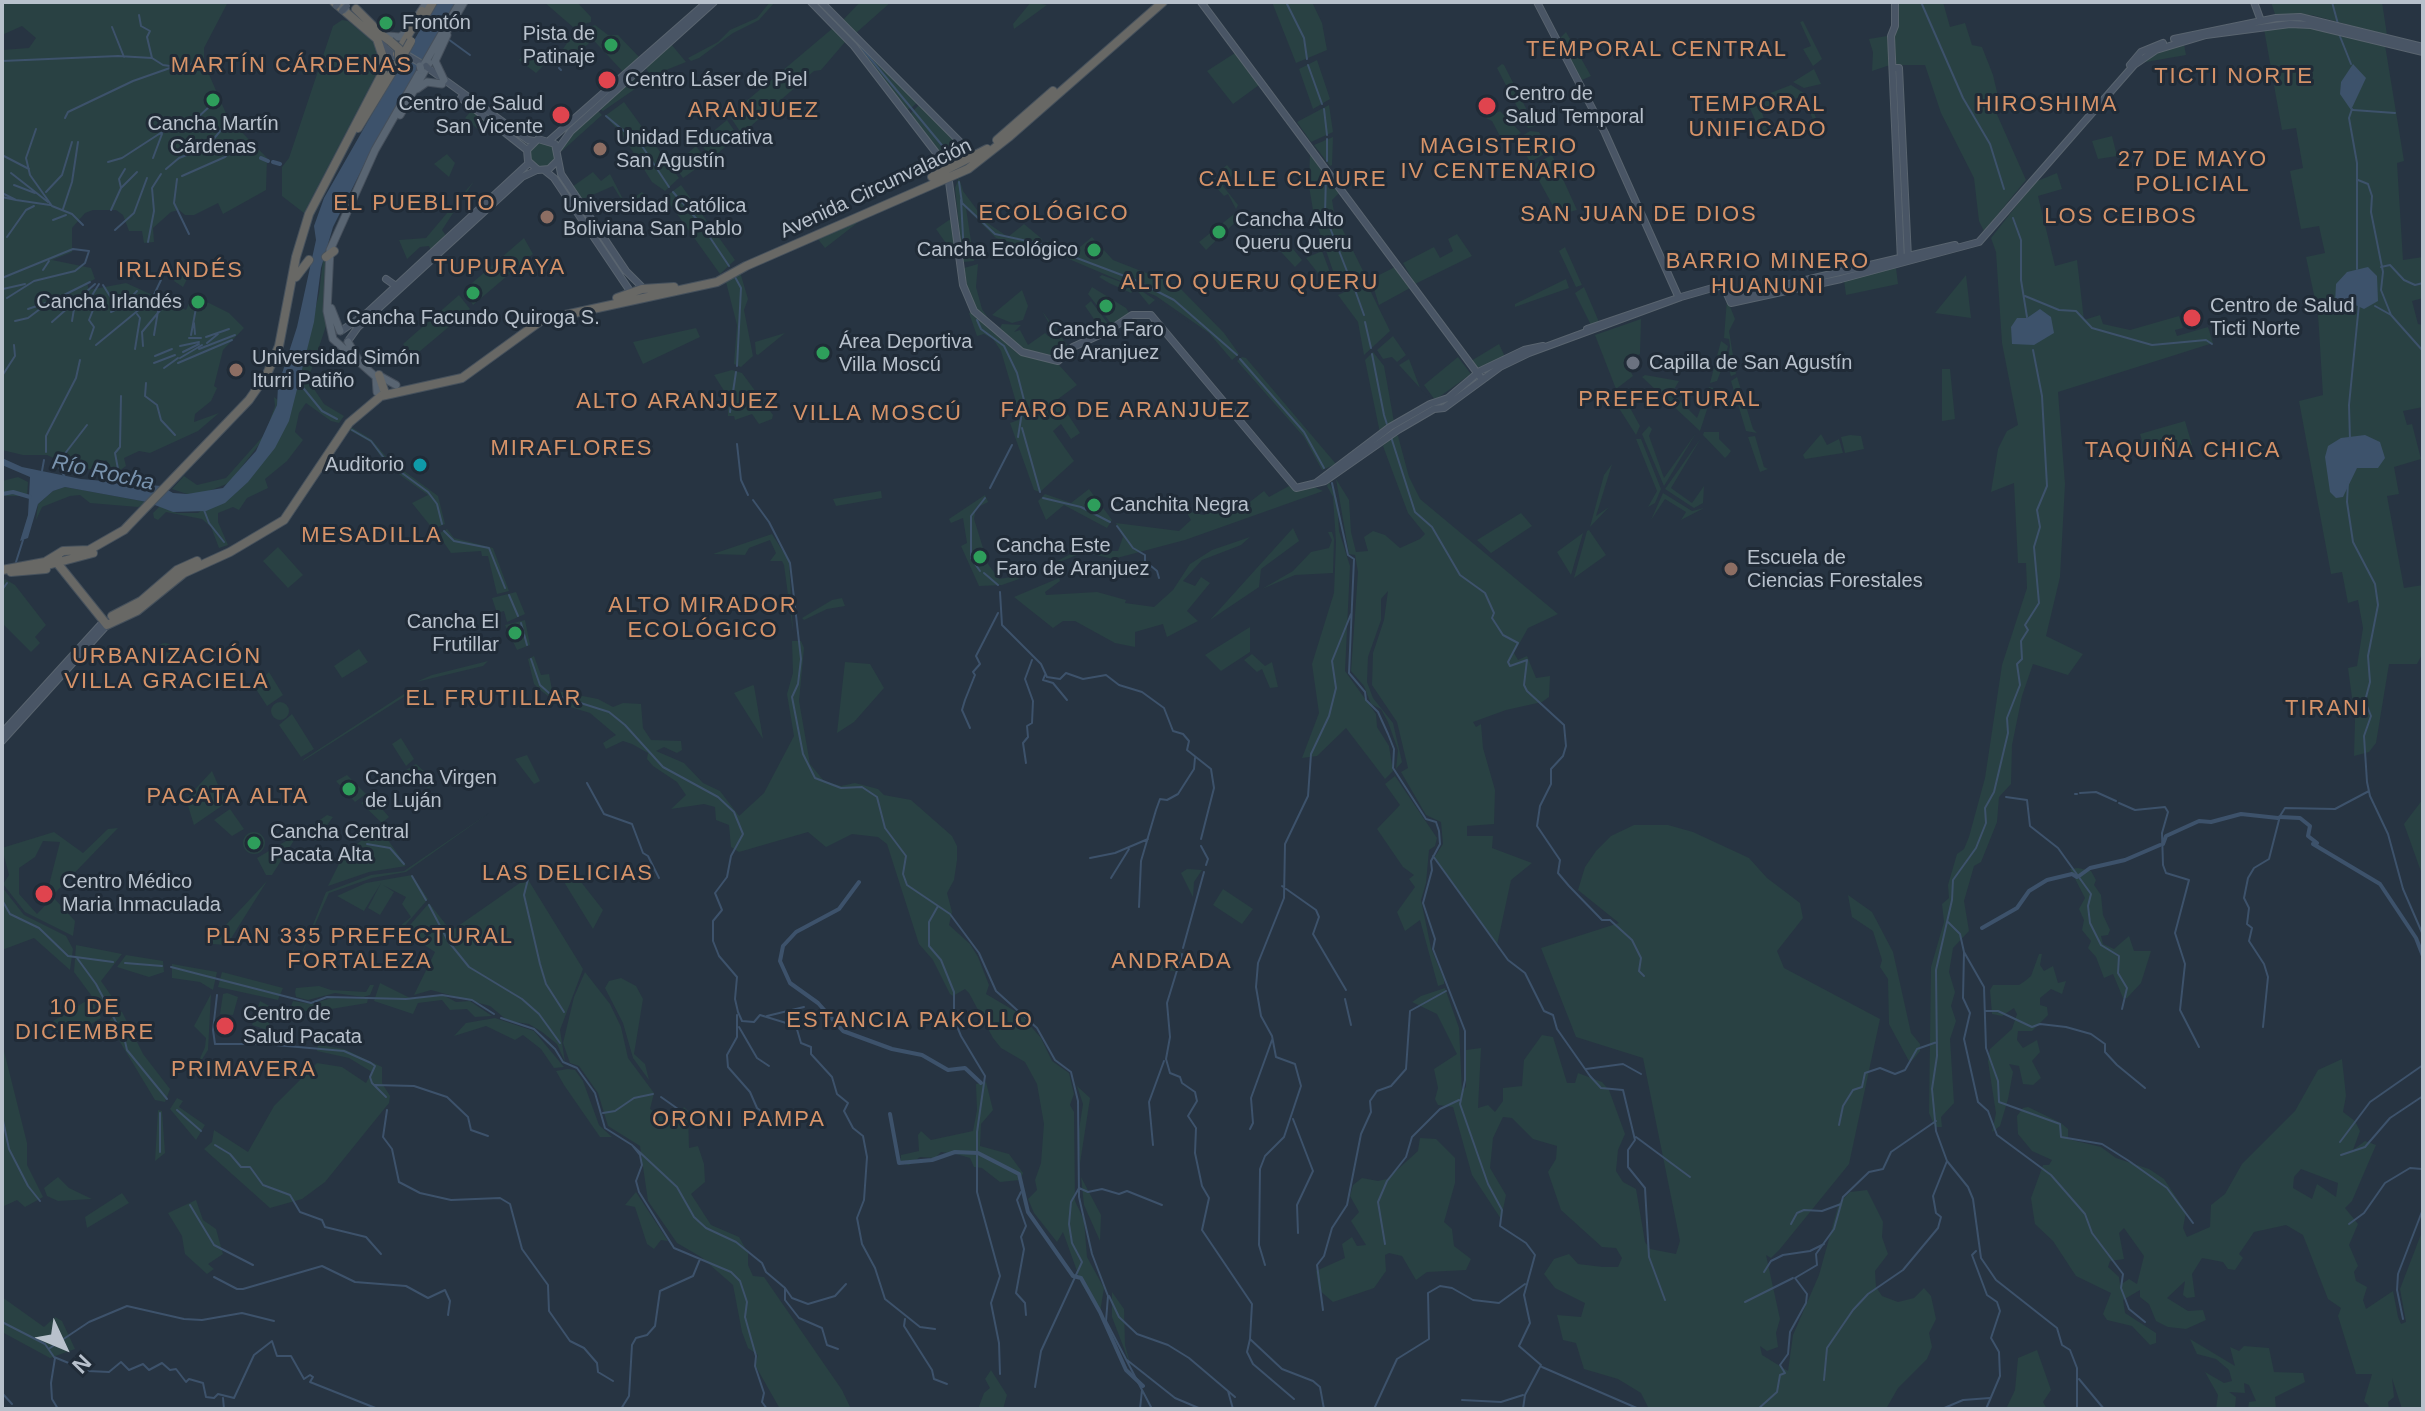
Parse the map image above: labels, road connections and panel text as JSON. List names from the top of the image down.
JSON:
{
  "streets": {
    "highway": ["Avenida Circunvalación"]
  },
  "districts": [
    "TEMPORAL CENTRAL",
    "MARTÍN CÁRDENAS",
    "TICTI NORTE",
    "TEMPORAL UNIFICADO",
    "HIROSHIMA",
    "ARANJUEZ",
    "MAGISTERIO IV CENTENARIO",
    "27 DE MAYO POLICIAL",
    "CALLE CLAURE",
    "EL PUEBLITO",
    "ECOLÓGICO",
    "SAN JUAN DE DIOS",
    "LOS CEIBOS",
    "BARRIO MINERO HUANUNI",
    "TUPURAYA",
    "IRLANDÉS",
    "ALTO QUERU QUERU",
    "PREFECTURAL",
    "ALTO ARANJUEZ",
    "FARO DE ARANJUEZ",
    "VILLA MOSCÚ",
    "MIRAFLORES",
    "TAQUIÑA CHICA",
    "MESADILLA",
    "ALTO MIRADOR ECOLÓGICO",
    "URBANIZACIÓN VILLA GRACIELA",
    "EL FRUTILLAR",
    "TIRANI",
    "PACATA ALTA",
    "LAS DELICIAS",
    "PLAN 335 PREFECTURAL FORTALEZA",
    "ANDRADA",
    "10 DE DICIEMBRE",
    "ESTANCIA PAKOLLO",
    "PRIMAVERA",
    "ORONI PAMPA"
  ],
  "water": ["Río Rocha"],
  "places": [
    "Frontón",
    "Pista de Patinaje",
    "Centro Láser de Piel",
    "Cancha Martín Cárdenas",
    "Centro de Salud Temporal",
    "Centro de Salud San Vicente",
    "Unidad Educativa San Agustín",
    "Universidad Católica Boliviana San Pablo",
    "Cancha Alto Queru Queru",
    "Cancha Ecológico",
    "Cancha Facundo Quiroga S.",
    "Cancha Irlandés",
    "Cancha Faro de Aranjuez",
    "Centro de Salud Ticti Norte",
    "Área Deportiva Villa Moscú",
    "Capilla de San Agustín",
    "Universidad Simón Iturri Patiño",
    "Auditorio",
    "Canchita Negra",
    "Cancha Este Faro de Aranjuez",
    "Escuela de Ciencias Forestales",
    "Cancha El Frutillar",
    "Cancha Virgen de Luján",
    "Cancha Central Pacata Alta",
    "Centro Médico Maria Inmaculada",
    "Centro de Salud Pacata"
  ],
  "north": "bottom right"
}
